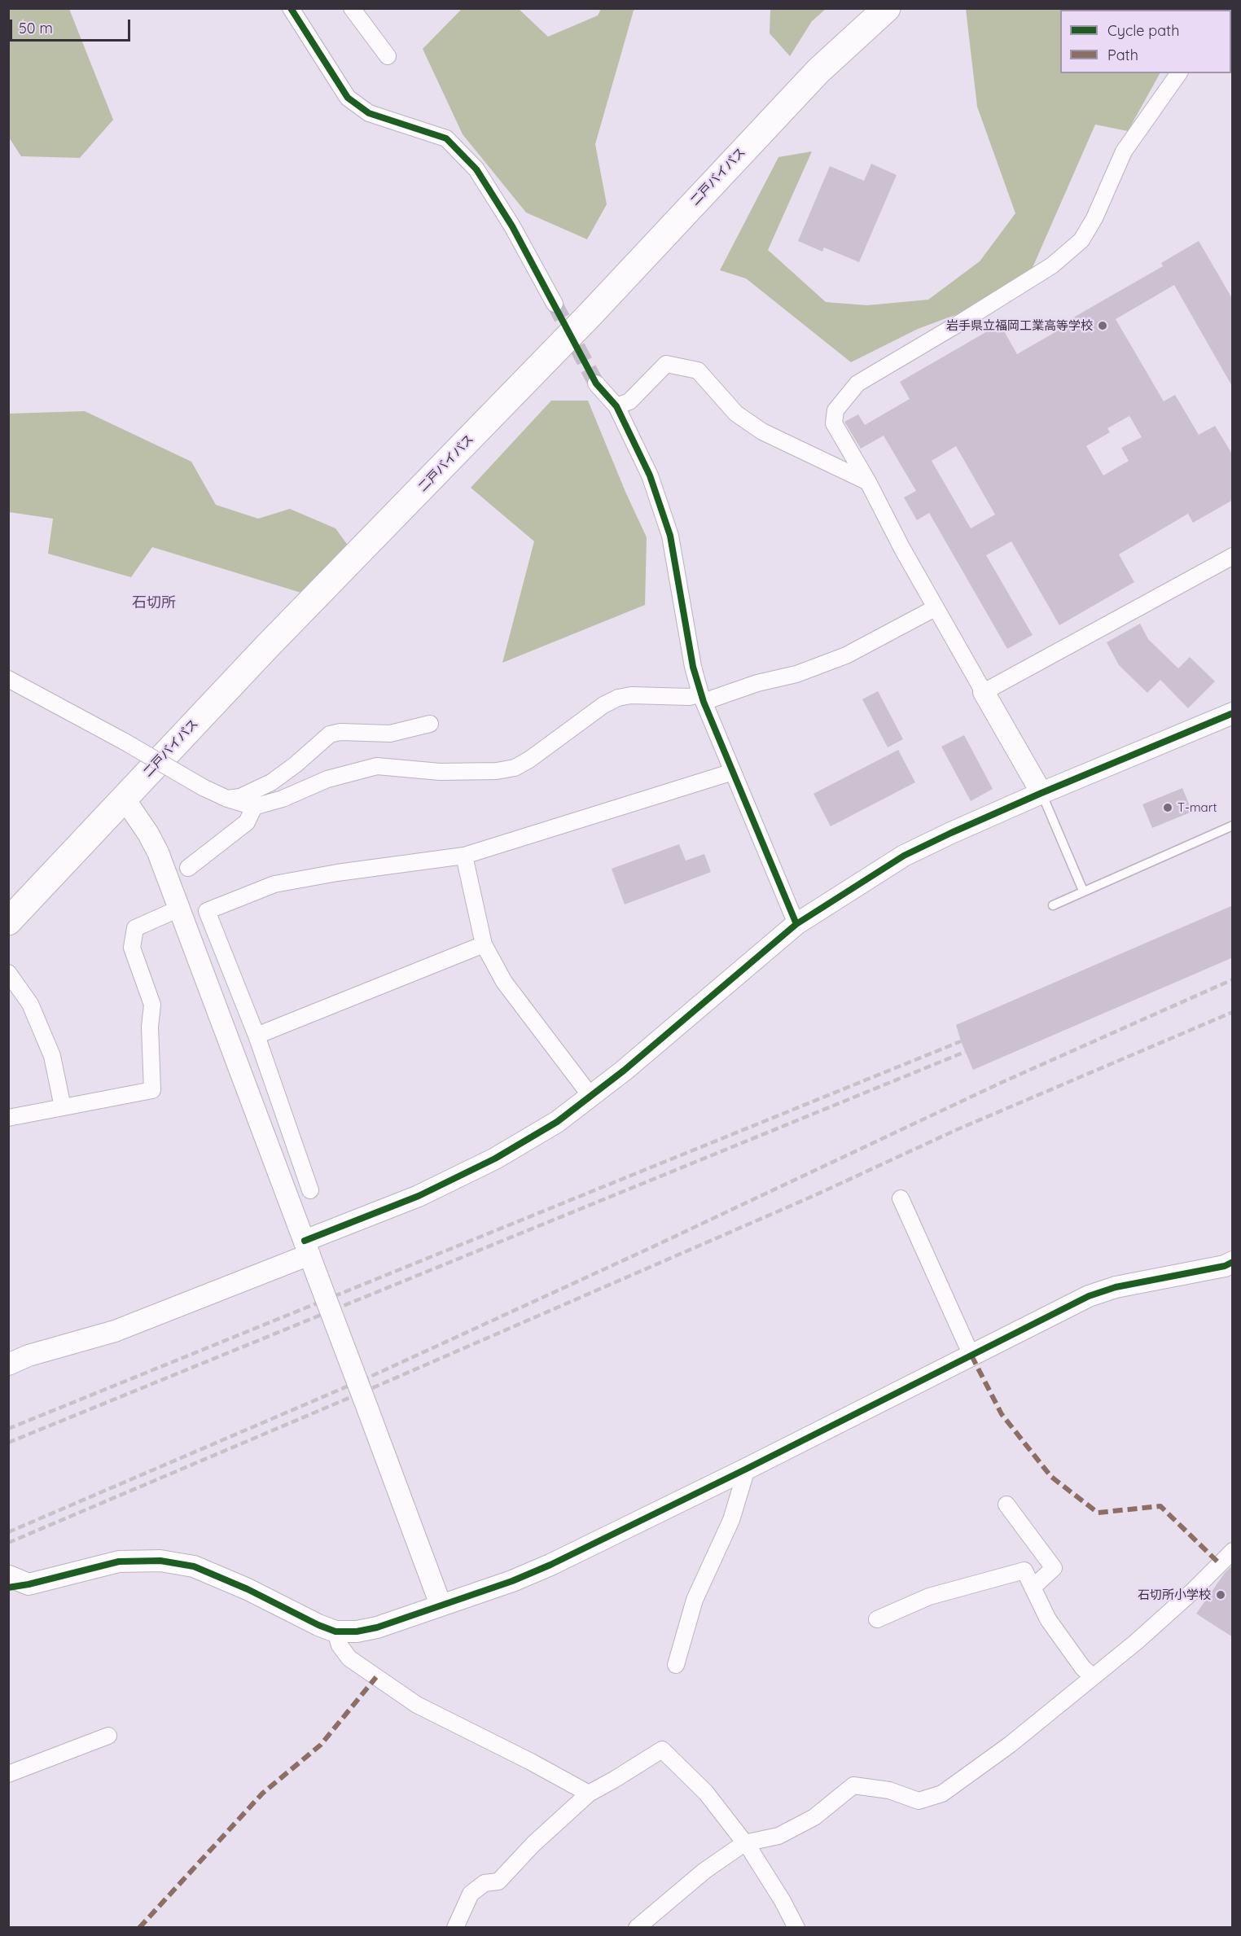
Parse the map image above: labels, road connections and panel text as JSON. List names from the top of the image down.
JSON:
{
  "streets": {
    "highway": ["二戸バイパス"]
  },
  "districts": ["石切所"],
  "places": ["岩手県立福岡工業高等学校", "T-mart", "石切所小学校"],
  "legend": ["Cycle path", "Path"],
  "scale_bar": "50 m"
}
